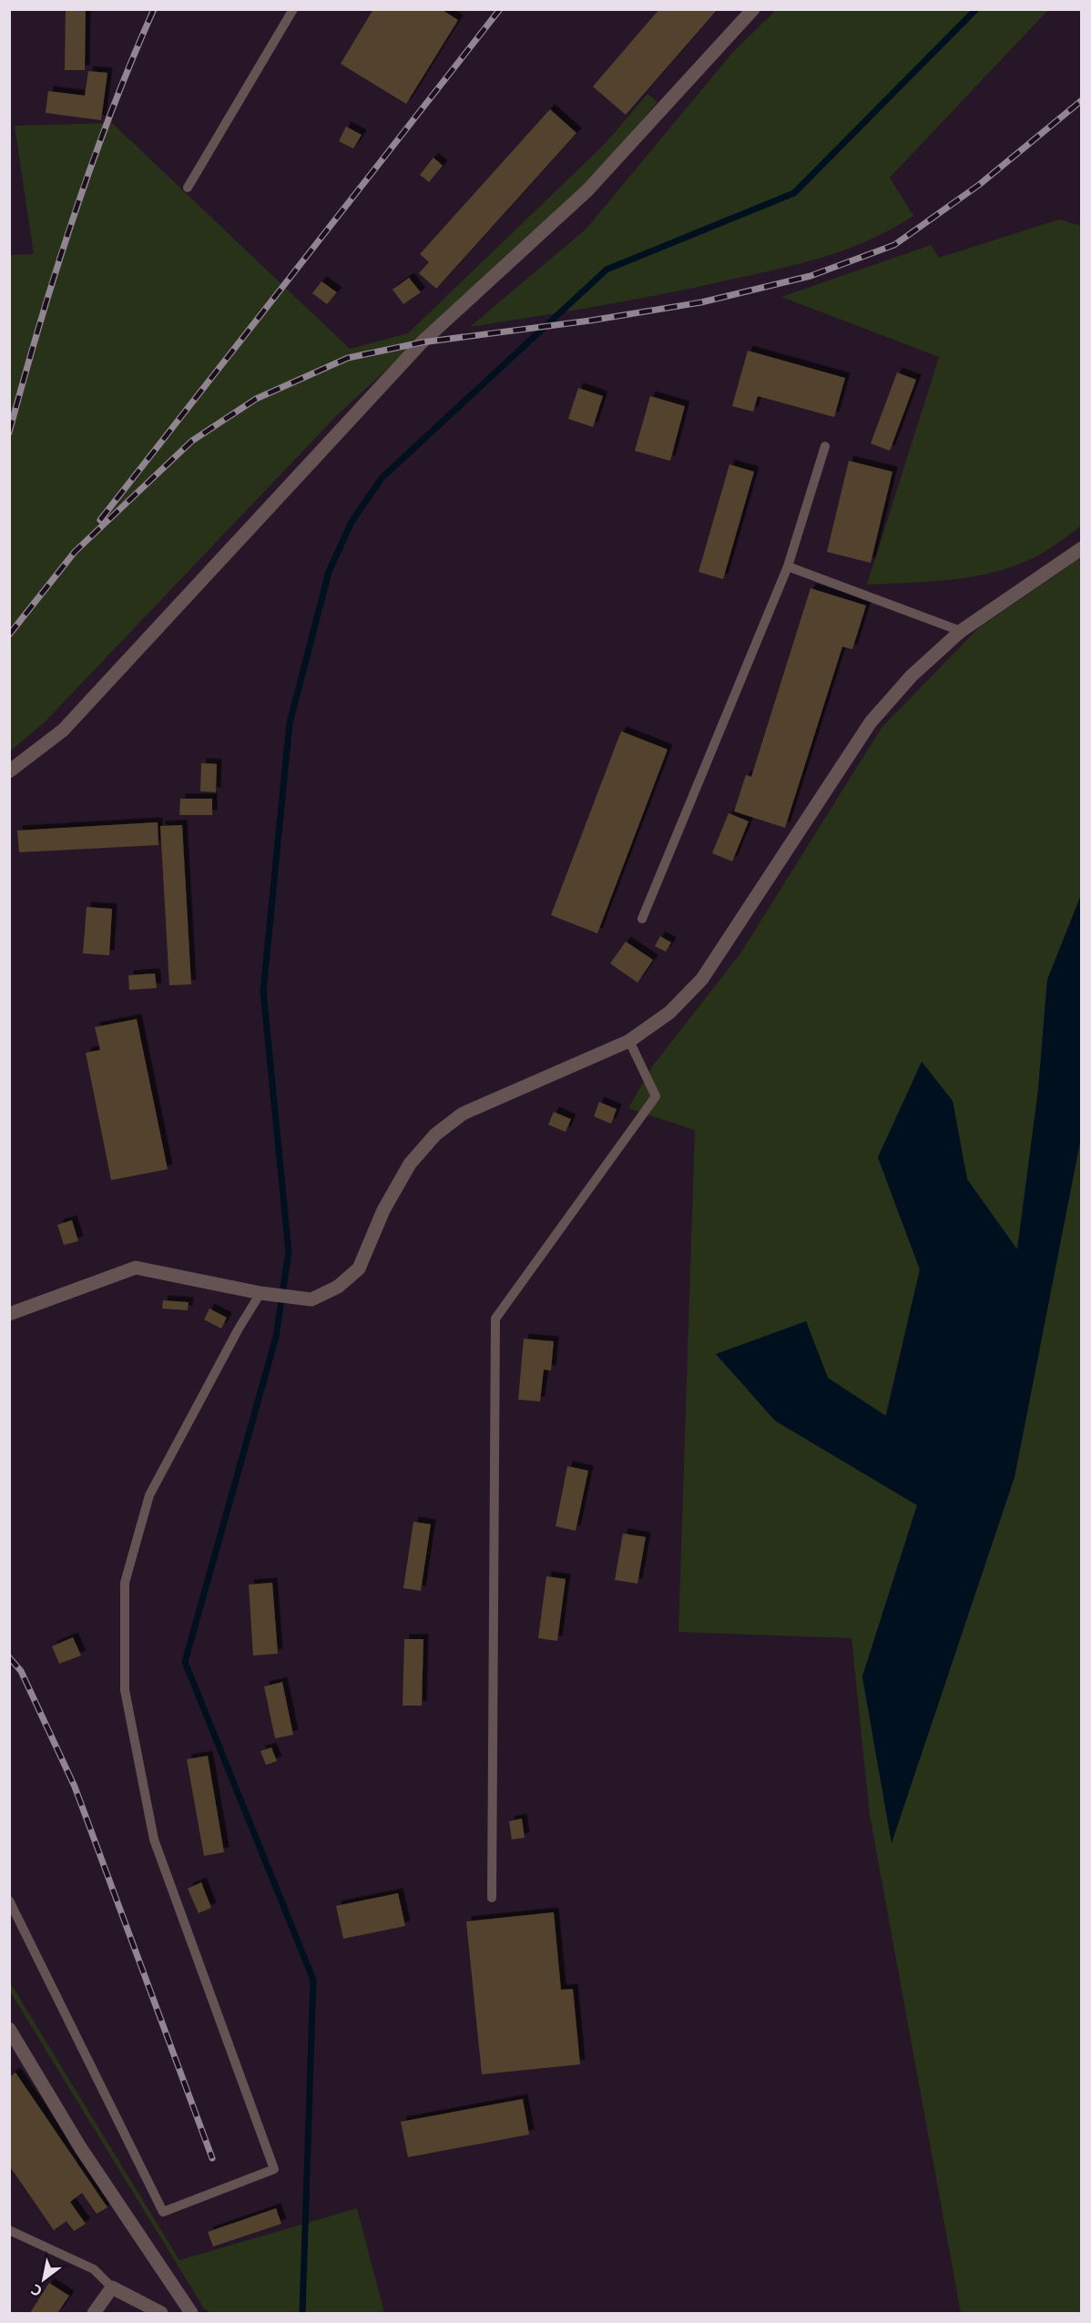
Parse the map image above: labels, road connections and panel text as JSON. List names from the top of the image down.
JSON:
{
  "north": "bottom left"
}
